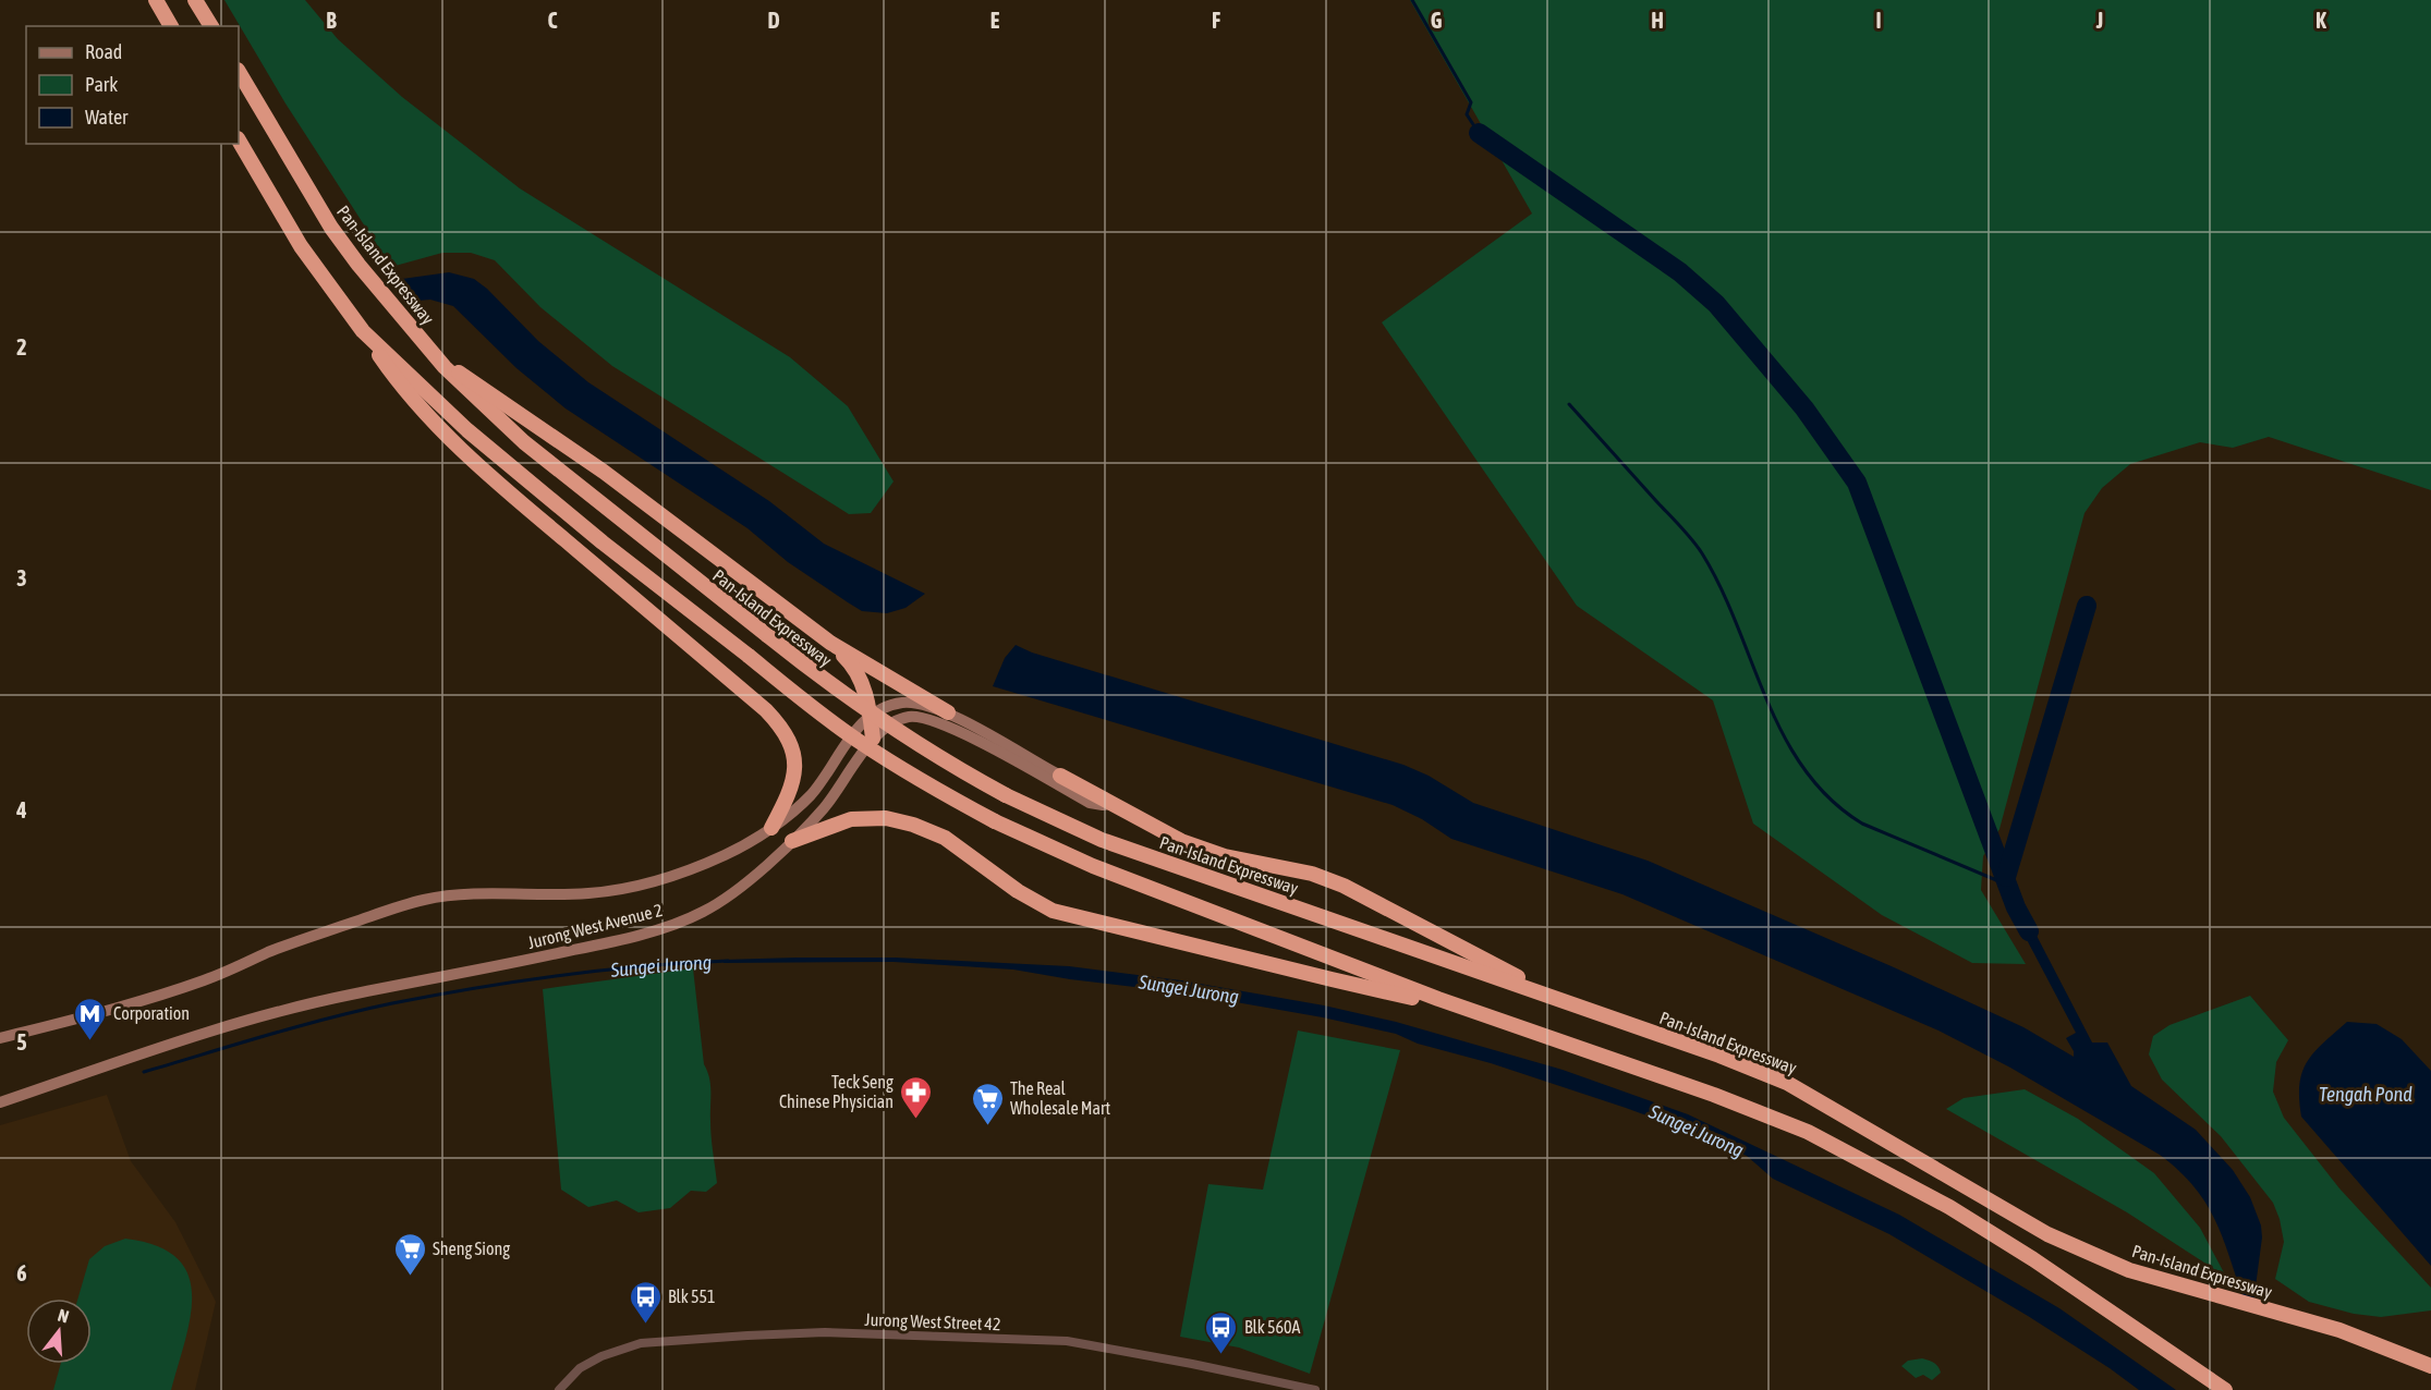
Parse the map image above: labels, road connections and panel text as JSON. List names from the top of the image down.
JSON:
{
  "streets": {
    "highway": ["Pan-Island Expressway"],
    "main road": ["Jurong West Avenue 2"],
    "street": ["Jurong West Street 42"]
  },
  "water": ["Sungei Jurong", "Tengah Pond"],
  "places": {
    "metro station": ["Corporation"],
    "pharmacy": ["Teck Seng Chinese Physician"],
    "supermarket": ["The Real Wholesale Mart", "Sheng Siong"],
    "bus stop": ["Blk 551", "Blk 560A"]
  },
  "legend": ["Road", "Park", "Water"],
  "north": "top",
  "grid": {
    "columns": [
      "B",
      "C",
      "D",
      "E",
      "F",
      "G",
      "H",
      "I",
      "J",
      "K"
    ],
    "rows": [
      "2",
      "3",
      "4",
      "5",
      "6"
    ]
  }
}
